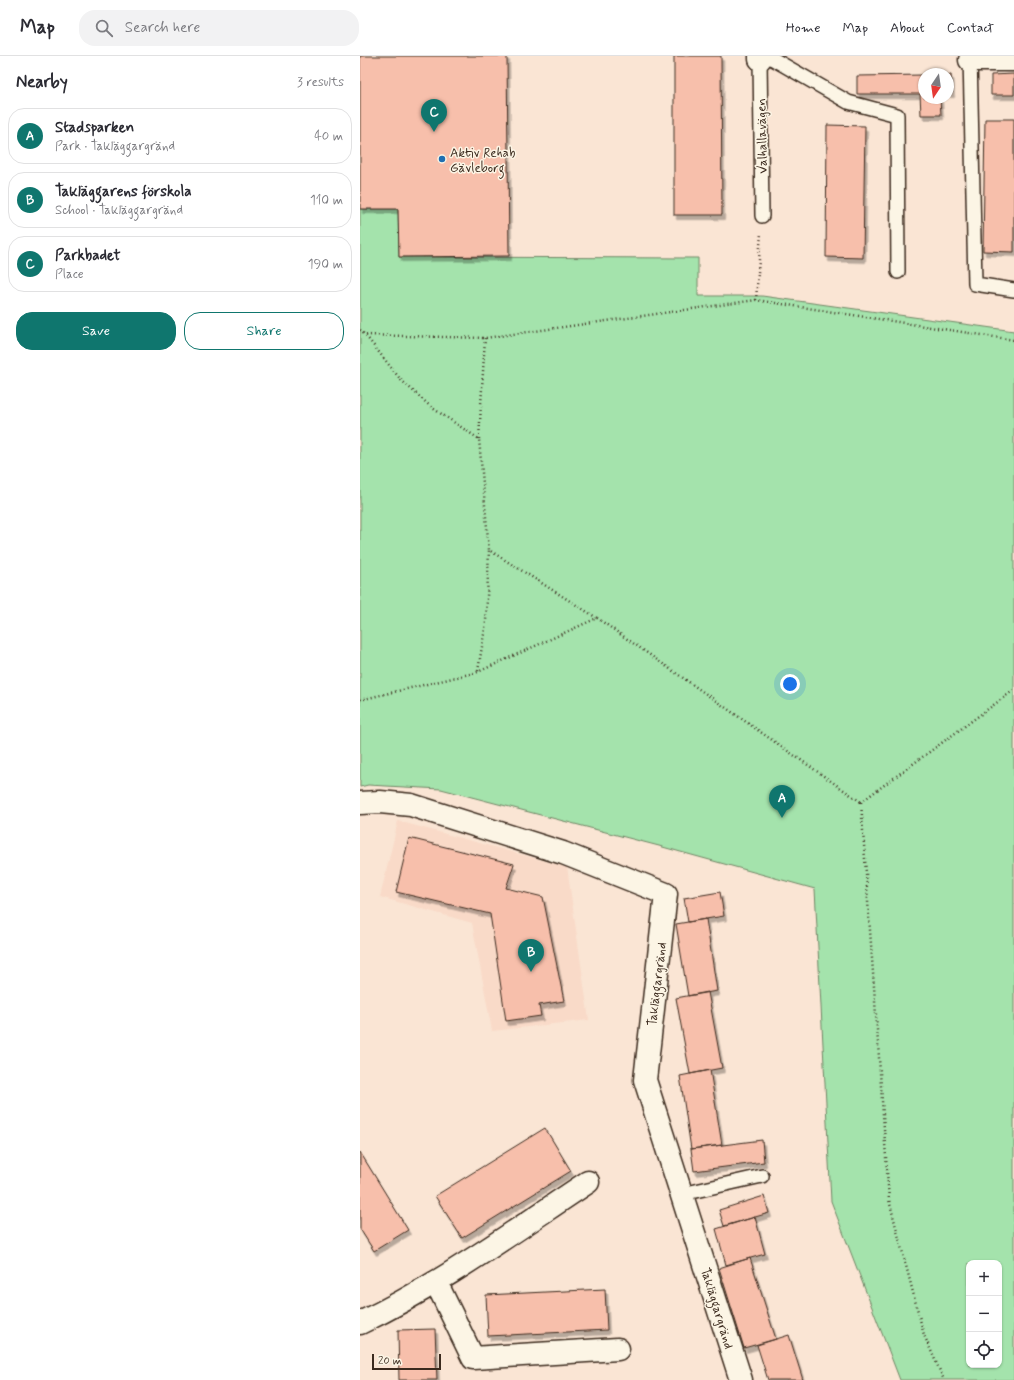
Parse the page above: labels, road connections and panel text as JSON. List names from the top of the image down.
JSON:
{
  "streets": {
    "street": ["Takläggargränd"],
    "lane": ["Valhallavägen"]
  },
  "places": ["Aktiv Rehab Gävleborg"],
  "scale_bar": "20 m",
  "north": "bottom",
  "page": {
    "header": "Map",
    "search": "Search here",
    "nav": [
      "Home",
      "Map",
      "About",
      "Contact"
    ],
    "heading": ["Nearby", "3 results"],
    "pins": ["C", "A", "B"],
    "list": [
      {
        "mark": "A",
        "name": "Stadsparken",
        "note": "Park · Takläggargränd",
        "value": "40 m"
      },
      {
        "mark": "B",
        "name": "Takläggarens förskola",
        "note": "School · Takläggargränd",
        "value": "110 m"
      },
      {
        "mark": "C",
        "name": "Parkbadet",
        "note": "Place",
        "value": "190 m"
      }
    ],
    "buttons": ["Save", "Share"],
    "map_buttons": ["+", "−"],
    "scale": "20 m"
  }
}
